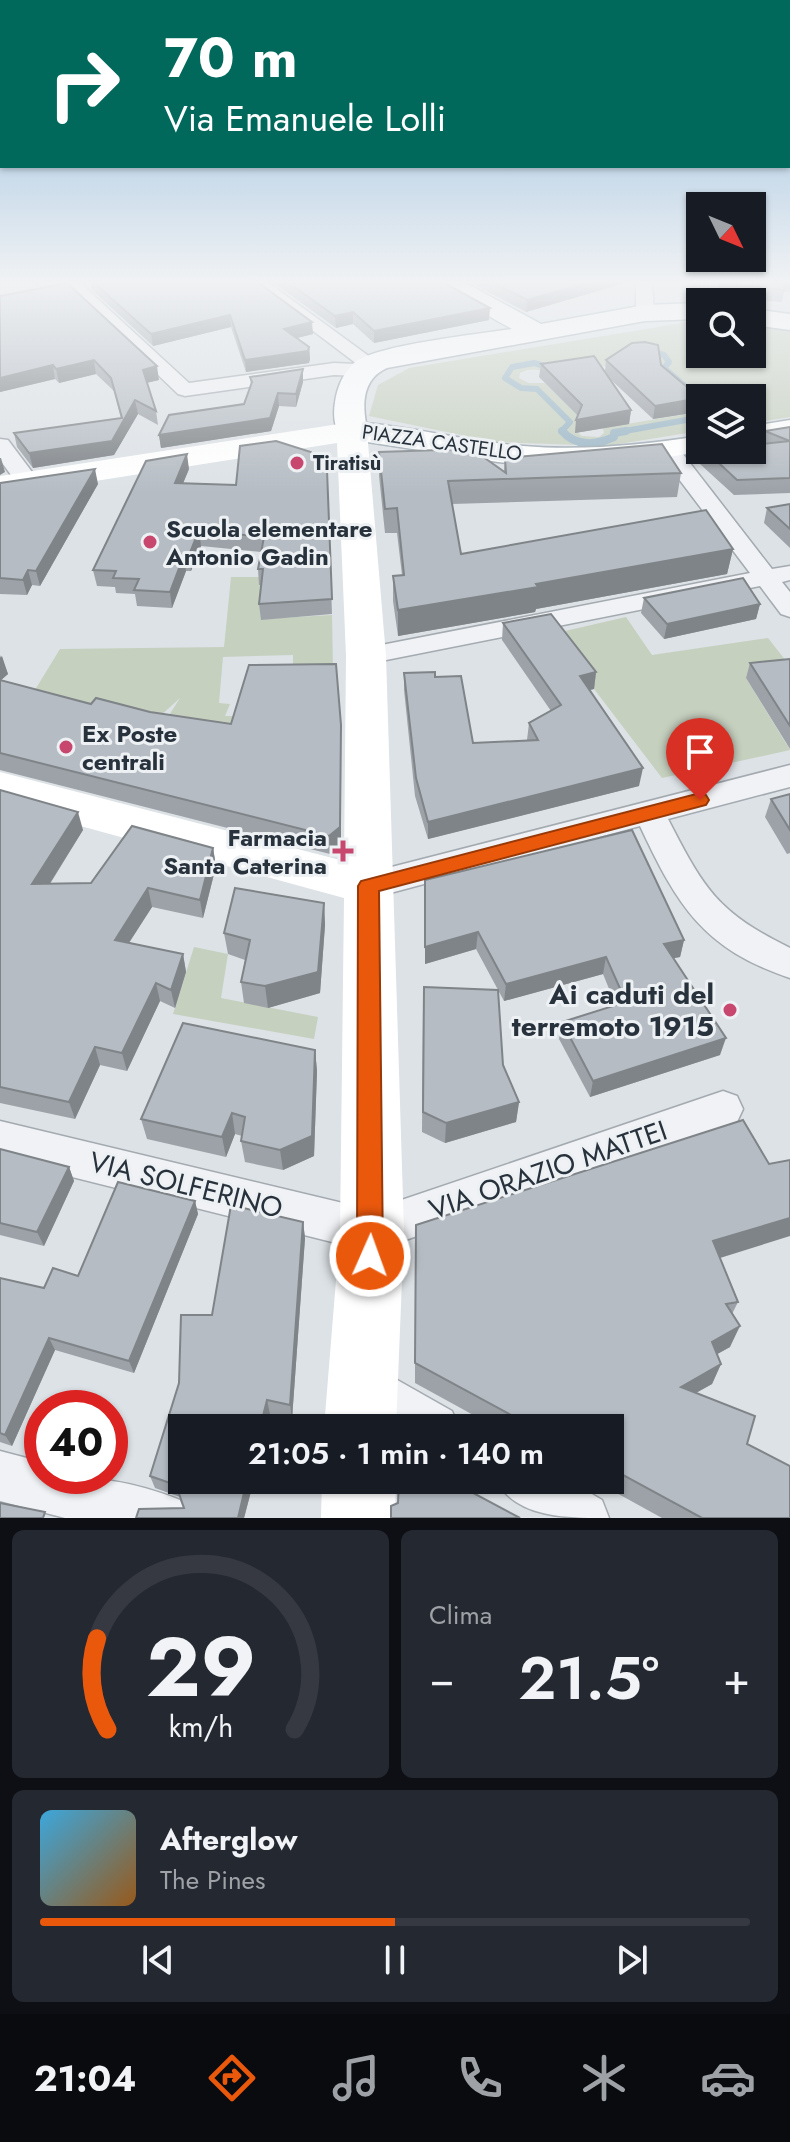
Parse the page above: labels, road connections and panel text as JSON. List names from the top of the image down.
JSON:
{
  "streets": {
    "main road": ["PIAZZA CASTELLO"],
    "street": ["VIA ORAZIO MATTEI", "VIA SOLFERINO"]
  },
  "crossings": [
    ["VIA ORAZIO MATTEI", "VIA SOLFERINO"]
  ],
  "places": {
    "other": [
      "Tiratisù",
      "Scuola elementare Antonio Gadin",
      "Ex Poste centrali",
      "Ai caduti del terremoto 1915"
    ],
    "health": ["Farmacia Santa Caterina"]
  },
  "north": "bottom right",
  "page": {
    "turn": ["70 m", "Via Emanuele Lolli"],
    "limit": "40",
    "trip": "21:05 · 1 min · 140 m",
    "tile": "Clima",
    "heat": ["−", "21.5°", "+"],
    "song": ["Afterglow", "The Pines"],
    "tabs": "21:04",
    "gauge": ["29", "km/h"]
  }
}
